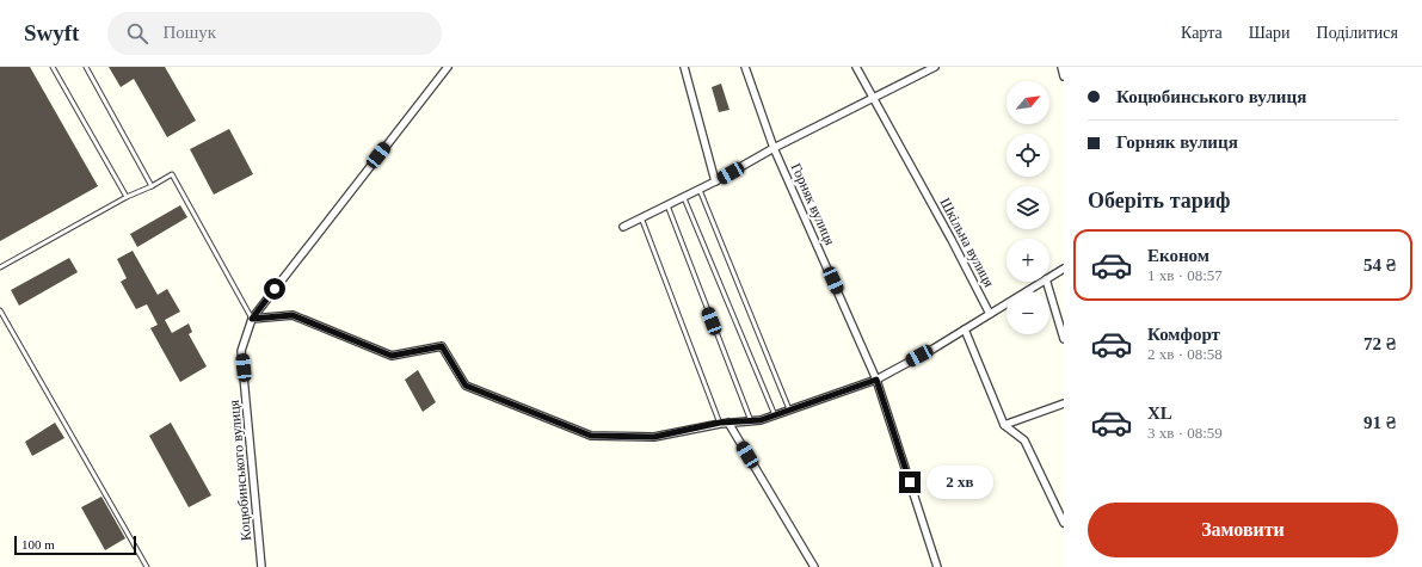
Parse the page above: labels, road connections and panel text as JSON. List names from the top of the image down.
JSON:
{
  "streets": {
    "street": ["Горняк вулиця", "Шкільна вулиця", "Коцюбинського вулиця"]
  },
  "scale_bar": "100 m",
  "north": "top right",
  "page": {
    "header": "Swyft",
    "search": "Пошук",
    "nav": ["Карта", "Шари", "Поділитися"],
    "banner": ["Коцюбинського вулиця", "Горняк вулиця"],
    "map_buttons": ["+", "−"],
    "heading": "Оберіть тариф",
    "list": [
      {
        "name": "Економ",
        "note": "1 хв · 08:57",
        "value": "54 ₴"
      },
      {
        "name": "Комфорт",
        "note": "2 хв · 08:58",
        "value": "72 ₴"
      },
      {
        "name": "XL",
        "note": "3 хв · 08:59",
        "value": "91 ₴"
      }
    ],
    "bubble": "2 хв",
    "buttons": "Замовити",
    "scale": "100 m"
  }
}
